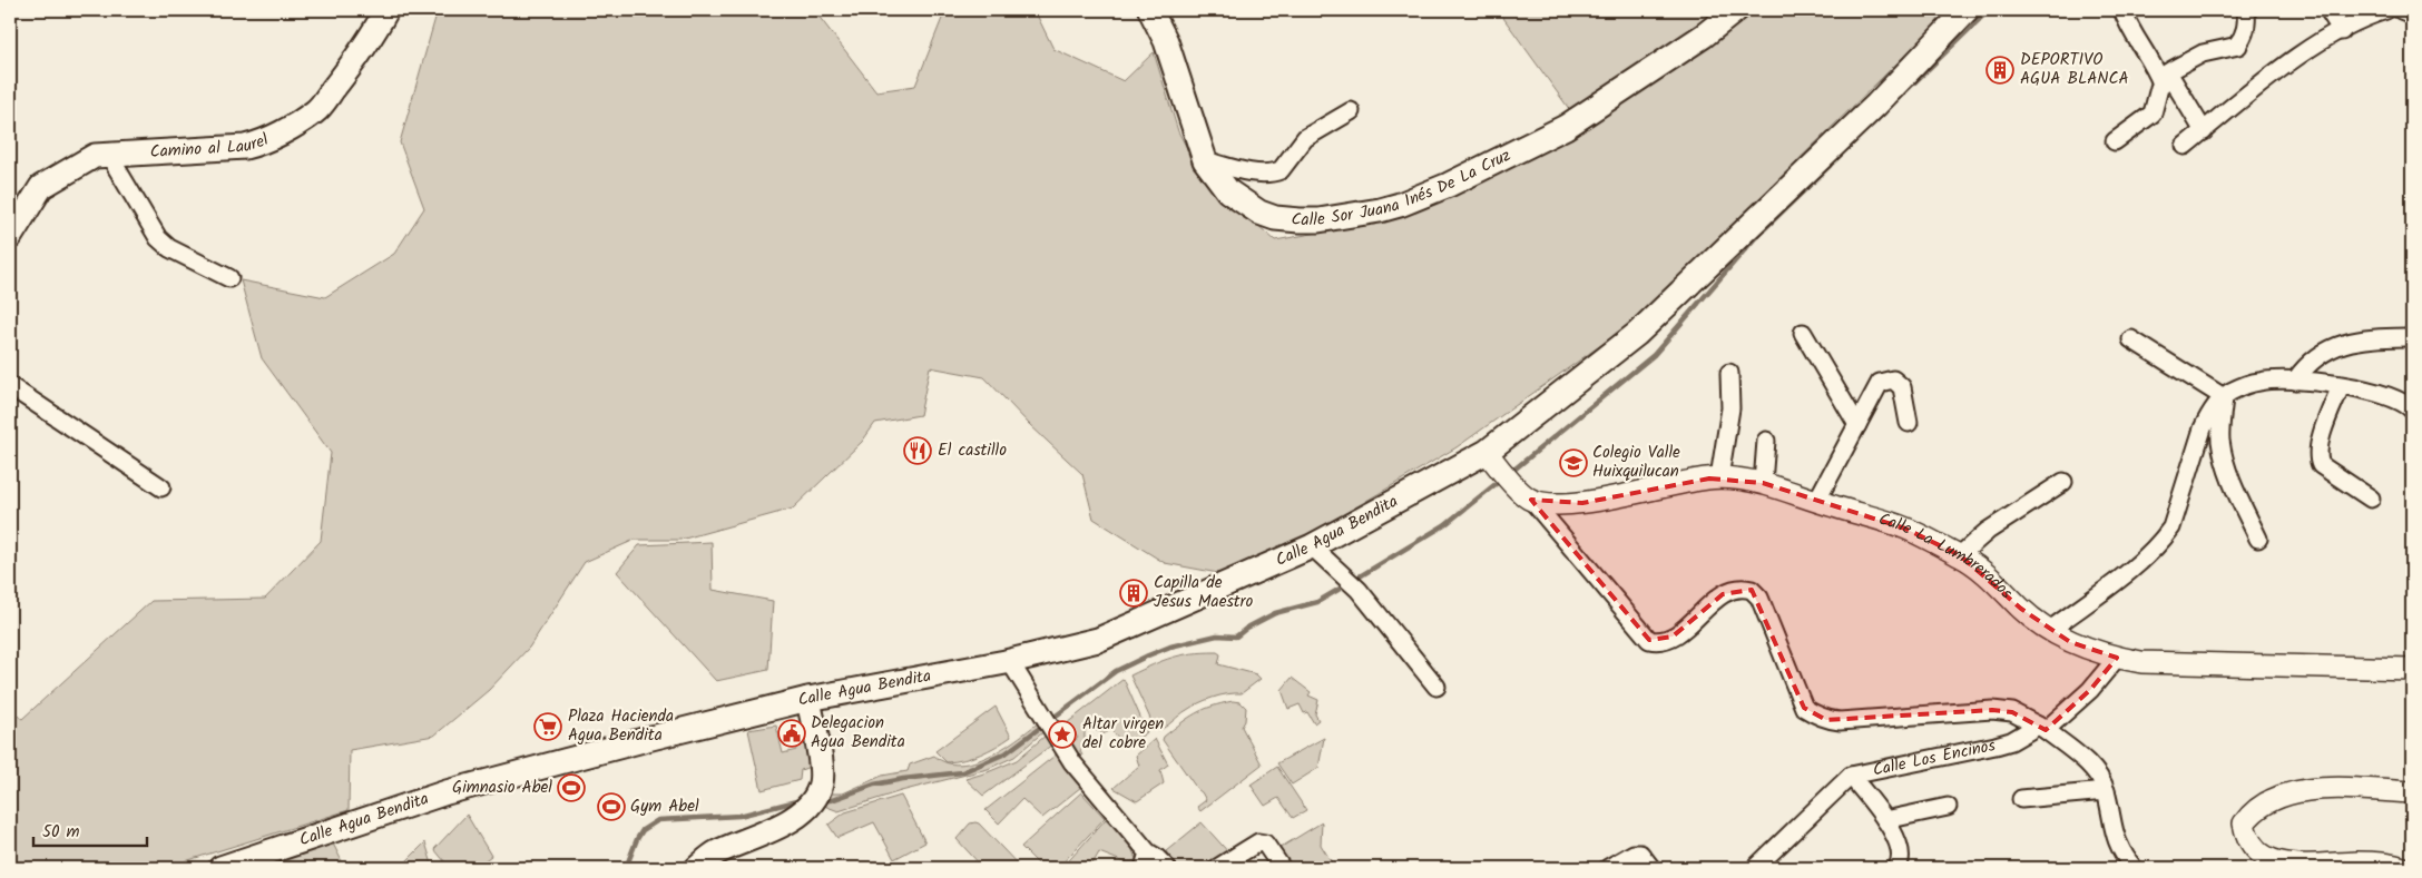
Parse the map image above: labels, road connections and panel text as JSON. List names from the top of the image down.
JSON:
{
  "streets": {
    "main road": ["Camino al Laurel", "Calle Sor Juana Inés De La Cruz", "Calle Agua Bendita"],
    "street": ["Calle La Lumbrerados", "Calle Los Encinos"]
  },
  "crossings": [
    ["Calle La Lumbrerados", "Calle Los Encinos"]
  ],
  "places": {
    "building": ["DEPORTIVO AGUA BLANCA", "Capilla de Jesus Maestro"],
    "restaurant": ["El castillo"],
    "school or university": ["Colegio Valle Huixquilucan"],
    "supermarket": ["Plaza Hacienda Agua Bendita"],
    "public building": ["Delegacion Agua Bendita"],
    "place": ["Altar virgen del cobre"],
    "sports": ["Gimnasio Abel", "Gym Abel"]
  },
  "scale_bar": "50 m"
}
